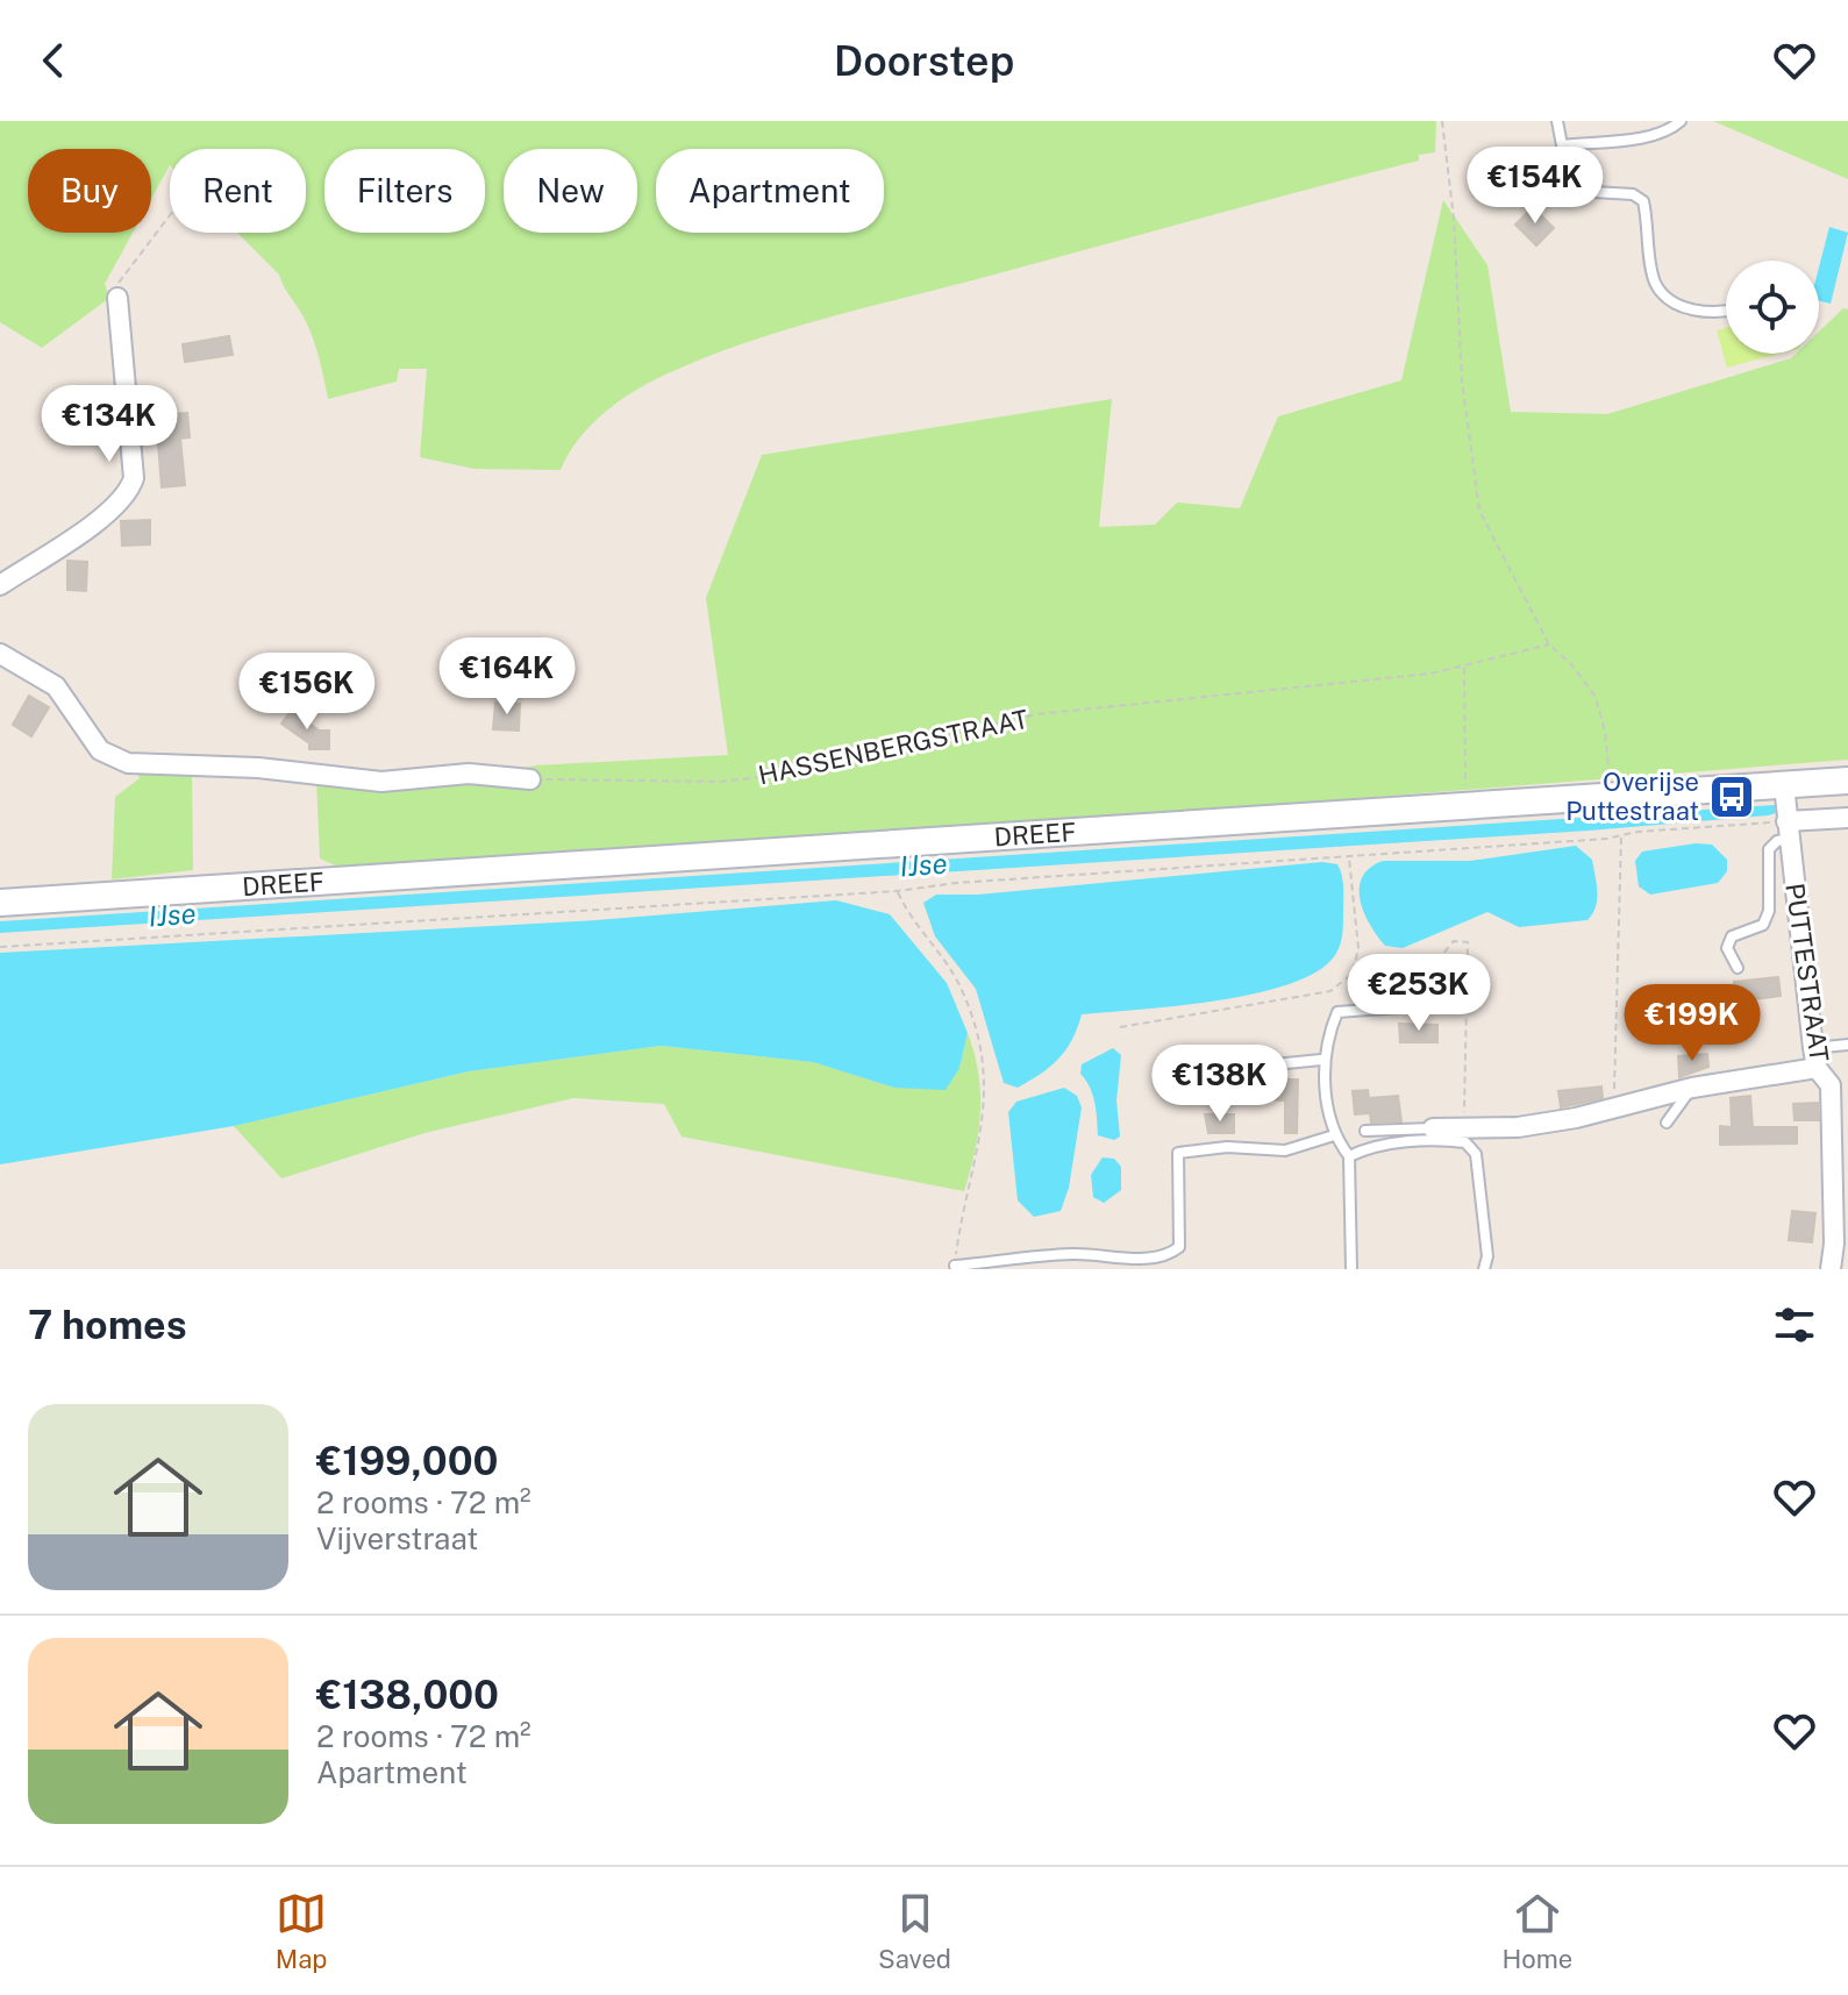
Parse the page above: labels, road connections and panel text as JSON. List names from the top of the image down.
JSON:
{
  "streets": {
    "main road": ["DREEF"],
    "street": ["PUTTESTRAAT"],
    "path": ["HASSENBERGSTRAAT"]
  },
  "crossings": [
    ["DREEF", "PUTTESTRAAT"]
  ],
  "water": ["IJse"],
  "places": {
    "bus stop": ["Overijse Puttestraat"]
  },
  "page": {
    "header": "Doorstep",
    "price": [
      "€154K",
      "€134K",
      "€164K",
      "€156K",
      "€253K",
      "€199K",
      "€138K"
    ],
    "chip": [
      "Buy",
      "Rent",
      "Filters",
      "New",
      "Apartment"
    ],
    "heading": "7 homes",
    "list": [
      {
        "name": "€199,000",
        "note": "2 rooms · 72 m² · Vijverstraat"
      },
      {
        "name": "€138,000",
        "note": "2 rooms · 72 m² · Apartment"
      }
    ],
    "tabs": ["Map", "Saved", "Home"]
  }
}
